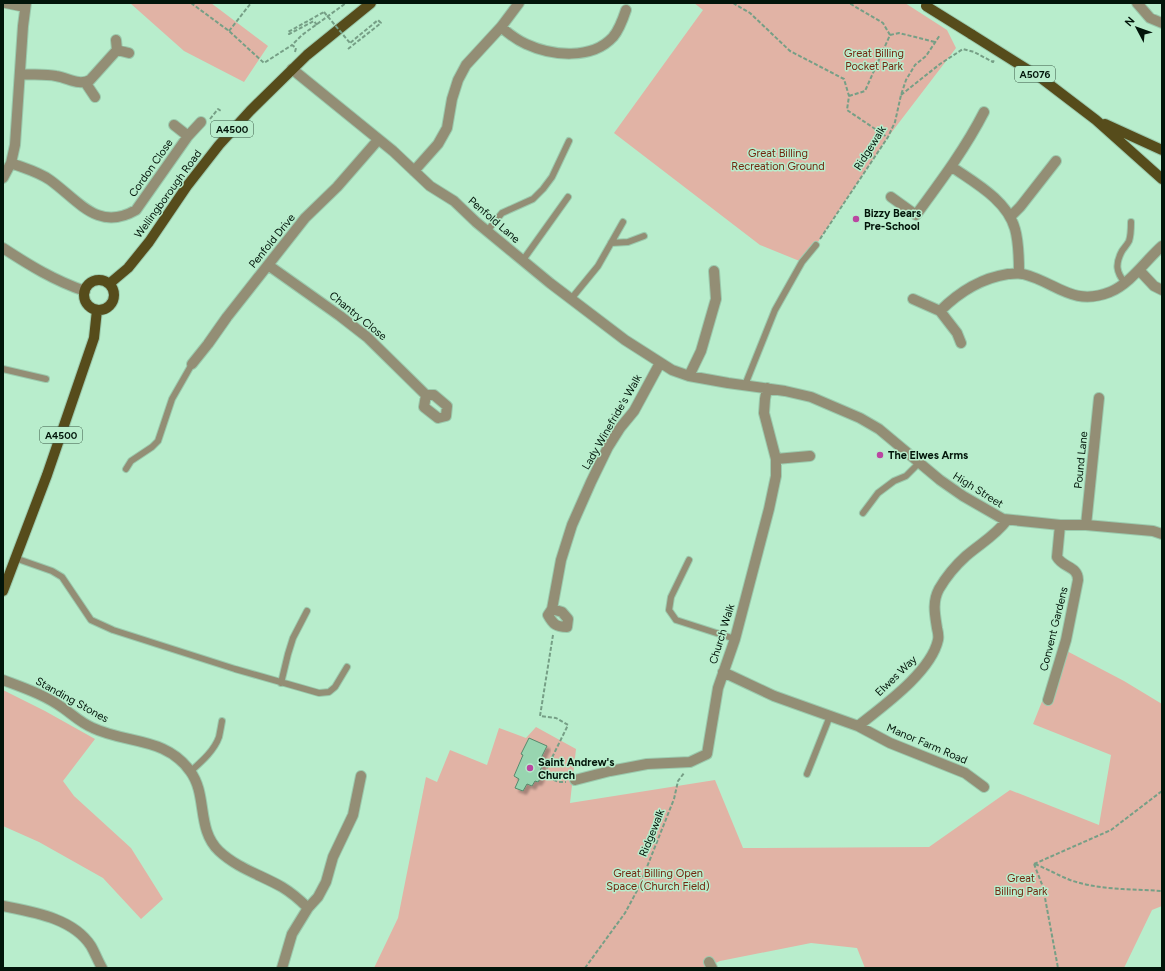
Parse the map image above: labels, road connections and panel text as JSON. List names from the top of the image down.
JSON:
{
  "streets": {
    "main road": ["A5076", "A4500", "Wellingborough Road"],
    "street": [
      "Cordon Close",
      "Penfold Lane",
      "Penfold Drive",
      "Chantry Close",
      "Lady Winefride's Walk",
      "Pound Lane",
      "High Street",
      "Convent Gardens",
      "Church Walk",
      "Elwes Way",
      "Standing Stones",
      "Manor Farm Road"
    ],
    "path": ["Ridgewalk"]
  },
  "crossings": [
    ["A4500", "Wellingborough Road"],
    ["Ridgewalk", "Church Walk"],
    ["Wellingborough Road", "Penfold Lane"],
    ["Penfold Lane", "Penfold Drive"],
    ["Penfold Lane", "Lady Winefride's Walk"],
    ["Penfold Lane", "High Street"],
    ["Penfold Drive", "Chantry Close"],
    ["Pound Lane", "High Street"],
    ["High Street", "Convent Gardens"],
    ["High Street", "Church Walk"],
    ["High Street", "Elwes Way"],
    ["Elwes Way", "Manor Farm Road"]
  ],
  "parks": [
    "Great Billing Pocket Park",
    "Great Billing Recreation Ground",
    "Great Billing Open Space (Church Field)",
    "Great Billing Park"
  ],
  "places": ["Bizzy Bears Pre-School", "The Elwes Arms", "Saint Andrew's Church"],
  "north": "top left"
}
